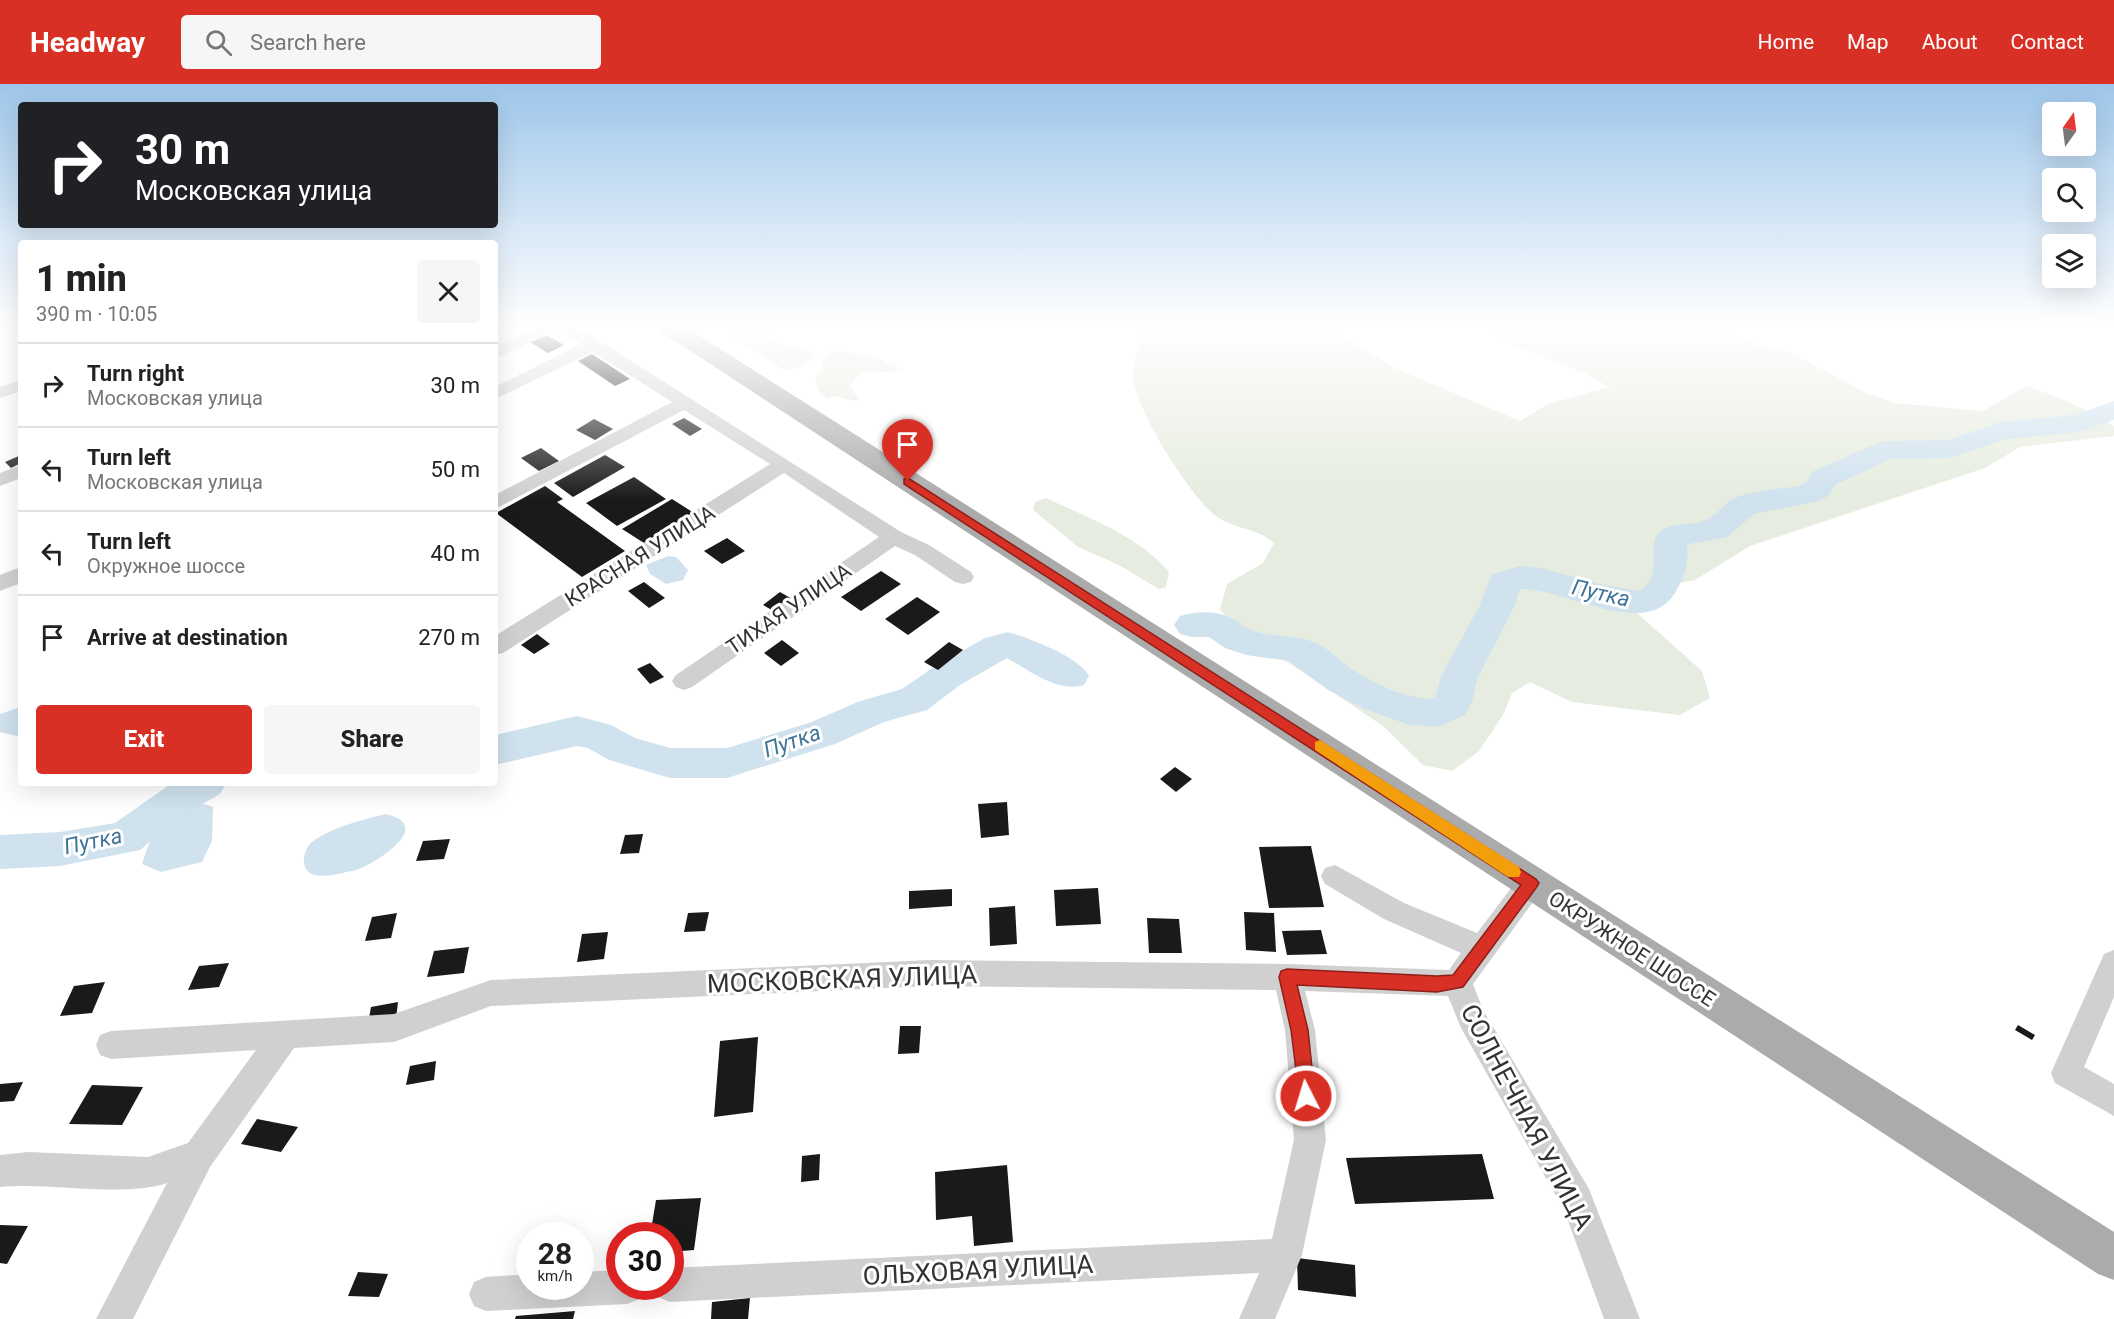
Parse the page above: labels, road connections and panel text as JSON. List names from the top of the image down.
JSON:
{
  "streets": {
    "main road": ["ОКРУЖНОЕ ШОССЕ"],
    "street": [
      "КРАСНАЯ УЛИЦА",
      "ТИХАЯ УЛИЦА",
      "МОСКОВСКАЯ УЛИЦА",
      "СОЛНЕЧНАЯ УЛИЦА",
      "ОЛЬХОВАЯ УЛИЦА"
    ]
  },
  "crossings": [
    ["МОСКОВСКАЯ УЛИЦА", "СОЛНЕЧНАЯ УЛИЦА"]
  ],
  "water": ["Путка"],
  "north": "top",
  "page": {
    "header": "Headway",
    "search": "Search here",
    "nav": [
      "Home",
      "Map",
      "About",
      "Contact"
    ],
    "turn": ["30 m", "Московская улица"],
    "heading": ["1 min", "390 m · 10:05"],
    "list": [
      {
        "name": "Turn right",
        "note": "Московская улица",
        "value": "30 m"
      },
      {
        "name": "Turn left",
        "note": "Московская улица",
        "value": "50 m"
      },
      {
        "name": "Turn left",
        "note": "Окружное шоссе",
        "value": "40 m"
      },
      {
        "name": "Arrive at destination",
        "value": "270 m"
      }
    ],
    "buttons": ["Exit", "Share"],
    "speed": "28 km/h",
    "limit": "30"
  }
}
